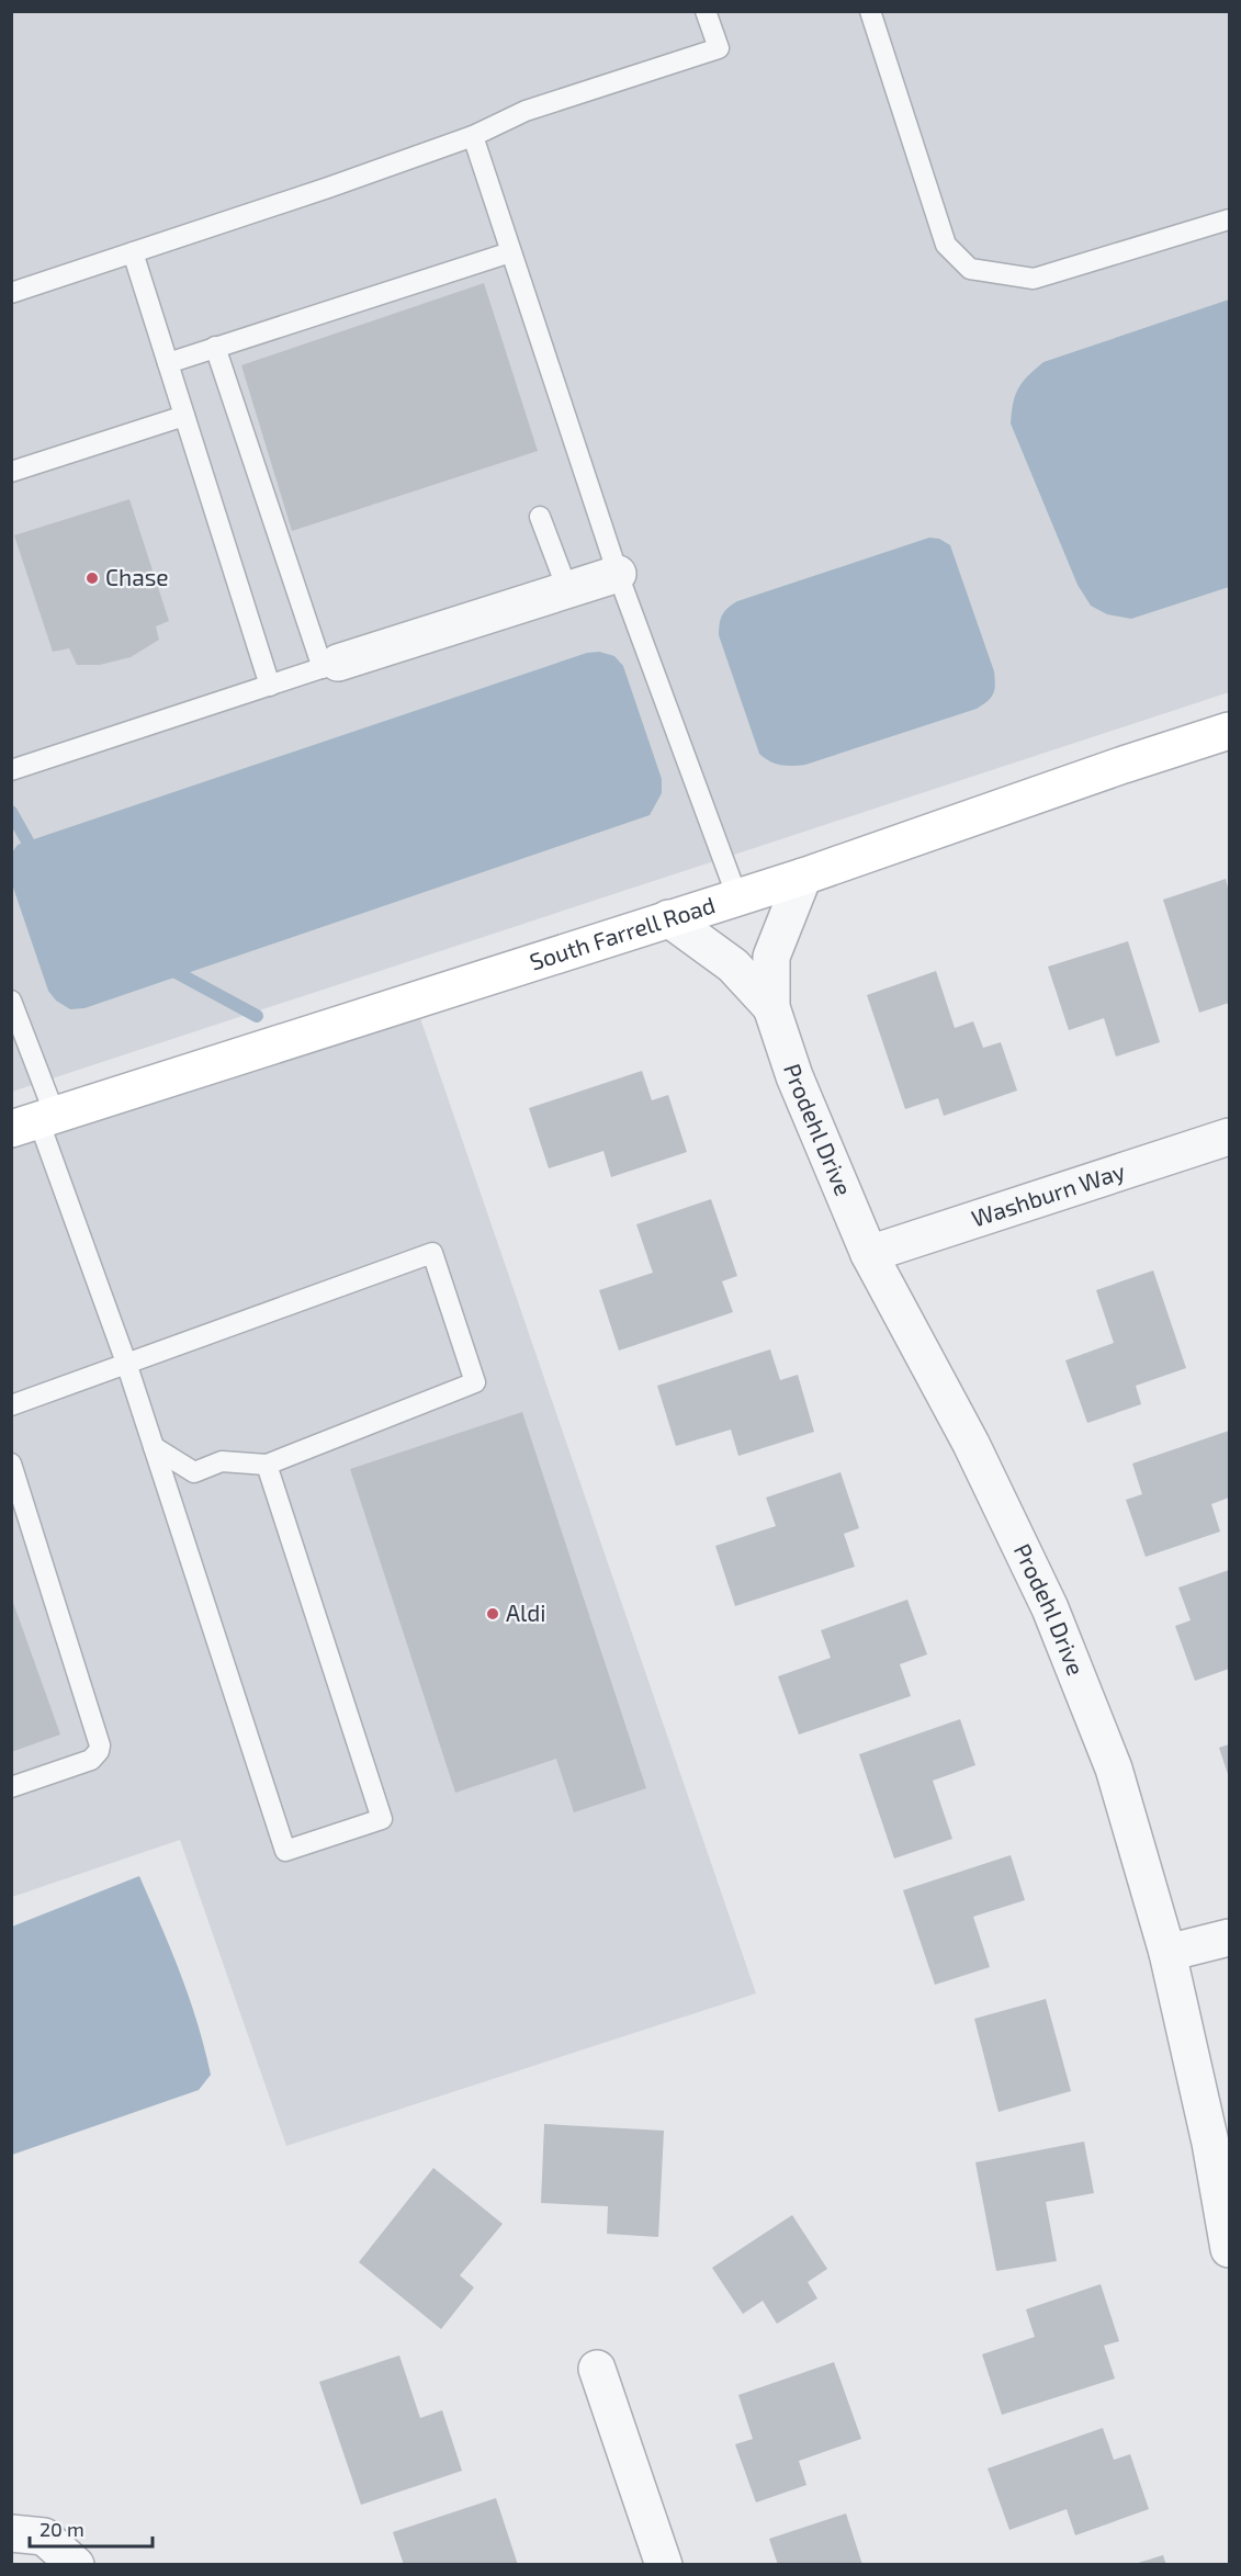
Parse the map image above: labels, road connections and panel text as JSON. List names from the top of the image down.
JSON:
{
  "streets": {
    "street": ["South Farrell Road", "Prodehl Drive", "Washburn Way"]
  },
  "crossings": [
    ["South Farrell Road", "Prodehl Drive"],
    ["Prodehl Drive", "Washburn Way"]
  ],
  "places": ["Chase", "Aldi"],
  "scale_bar": "20 m"
}
